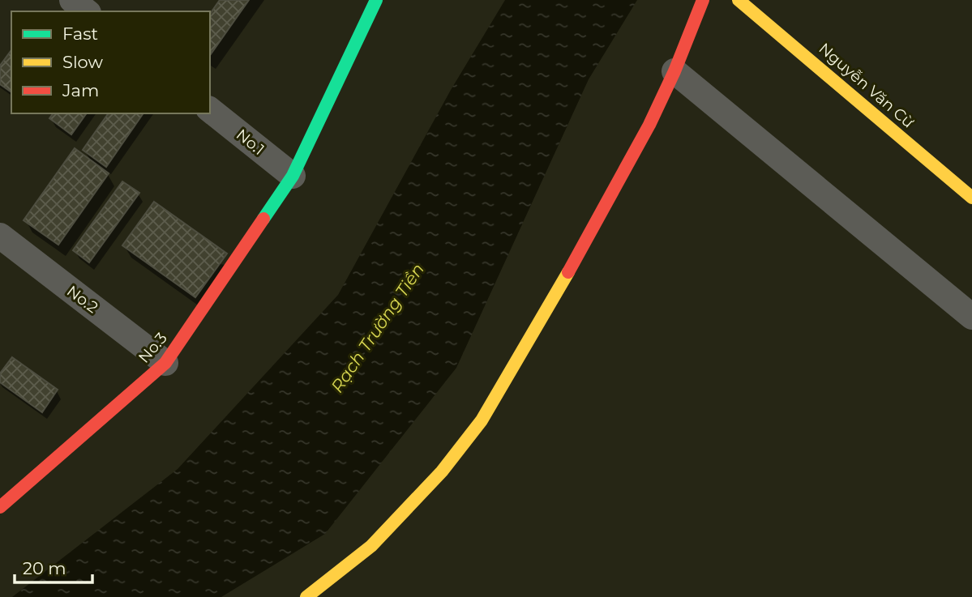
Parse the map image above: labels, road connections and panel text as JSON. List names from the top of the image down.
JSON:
{
  "streets": {
    "street": [
      "Nguyễn Văn Cừ",
      "No.1",
      "No.2",
      "No.3"
    ]
  },
  "crossings": [
    ["No.1", "No.3"],
    ["No.2", "No.3"]
  ],
  "water": ["Rạch Trường Tiền"],
  "legend": ["Fast", "Slow", "Jam"],
  "scale_bar": "20 m"
}
